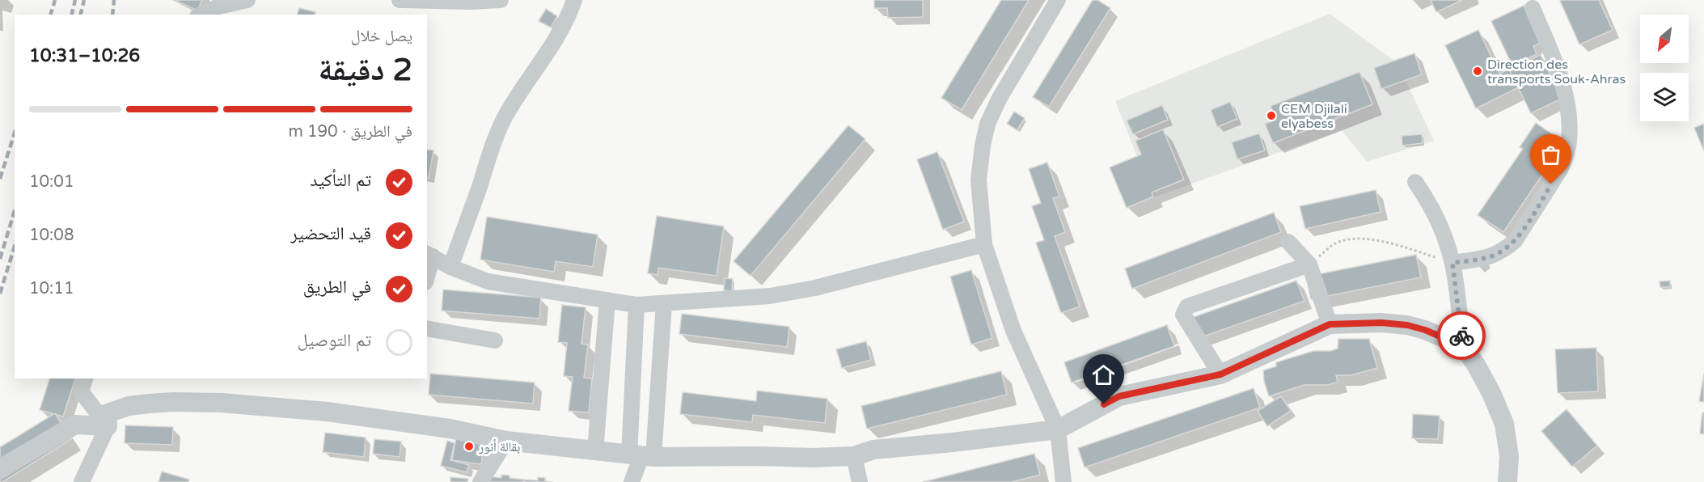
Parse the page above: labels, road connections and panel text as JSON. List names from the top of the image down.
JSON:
{
  "places": ["Direction des transports Souk-Ahras", "CEM Djilali elyabess", "بقالة أنور"],
  "north": "bottom left",
  "page": {
    "heading": ["2 دقيقة", "يصل خلال", "10:26–10:31"],
    "bar": "في الطريق · 190 m",
    "list": [
      ["تم التأكيد", "10:01"],
      ["قيد التحضير", "10:08"],
      ["في الطريق", "10:11"],
      "تم التوصيل"
    ]
  }
}
